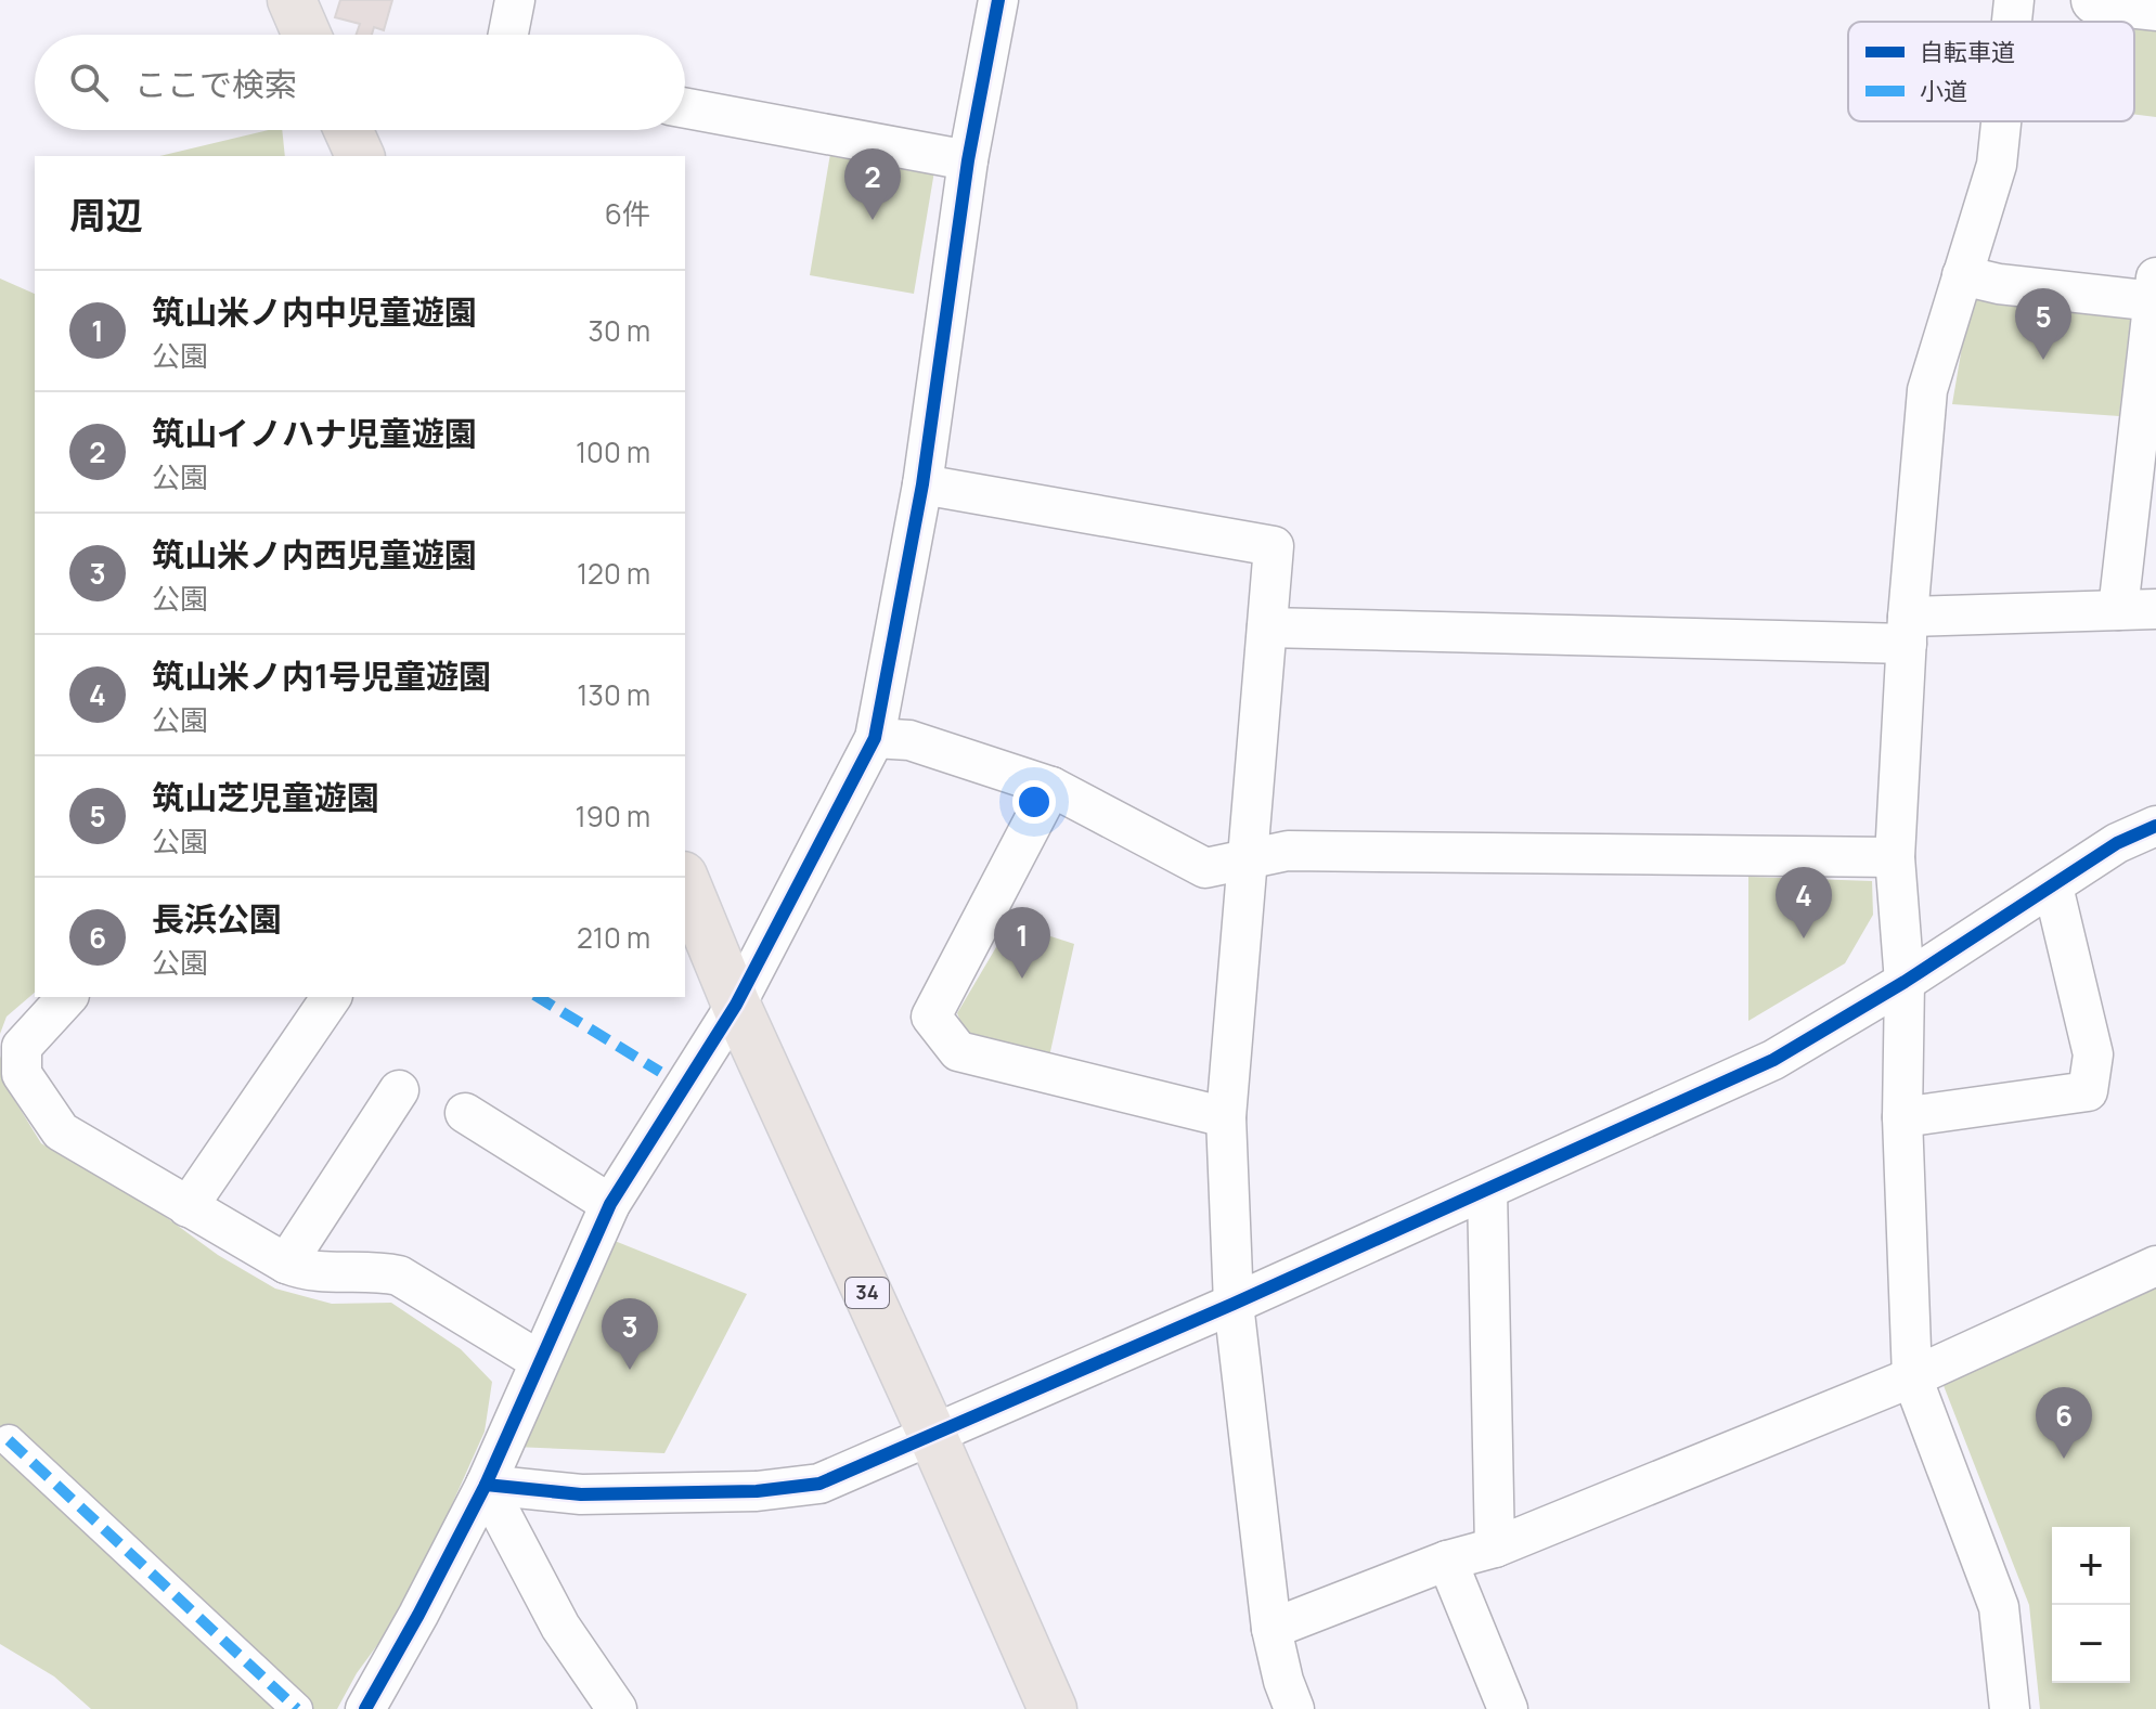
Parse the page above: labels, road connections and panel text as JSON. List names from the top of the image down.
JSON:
{
  "streets": {
    "main road": ["34"]
  },
  "legend": ["自転車道", "小道"],
  "page": {
    "search": "ここで検索",
    "pins": [
      "2",
      "5",
      "4",
      "1",
      "3",
      "6"
    ],
    "heading": ["周辺", "6件"],
    "list": [
      {
        "mark": "1",
        "name": "筑山米ノ内中児童遊園",
        "note": "公園",
        "value": "30 m"
      },
      {
        "mark": "2",
        "name": "筑山イノハナ児童遊園",
        "note": "公園",
        "value": "100 m"
      },
      {
        "mark": "3",
        "name": "筑山米ノ内西児童遊園",
        "note": "公園",
        "value": "120 m"
      },
      {
        "mark": "4",
        "name": "筑山米ノ内1号児童遊園",
        "note": "公園",
        "value": "130 m"
      },
      {
        "mark": "5",
        "name": "筑山芝児童遊園",
        "note": "公園",
        "value": "190 m"
      },
      {
        "mark": "6",
        "name": "長浜公園",
        "note": "公園",
        "value": "210 m"
      }
    ],
    "map_buttons": ["+", "−"]
  }
}
